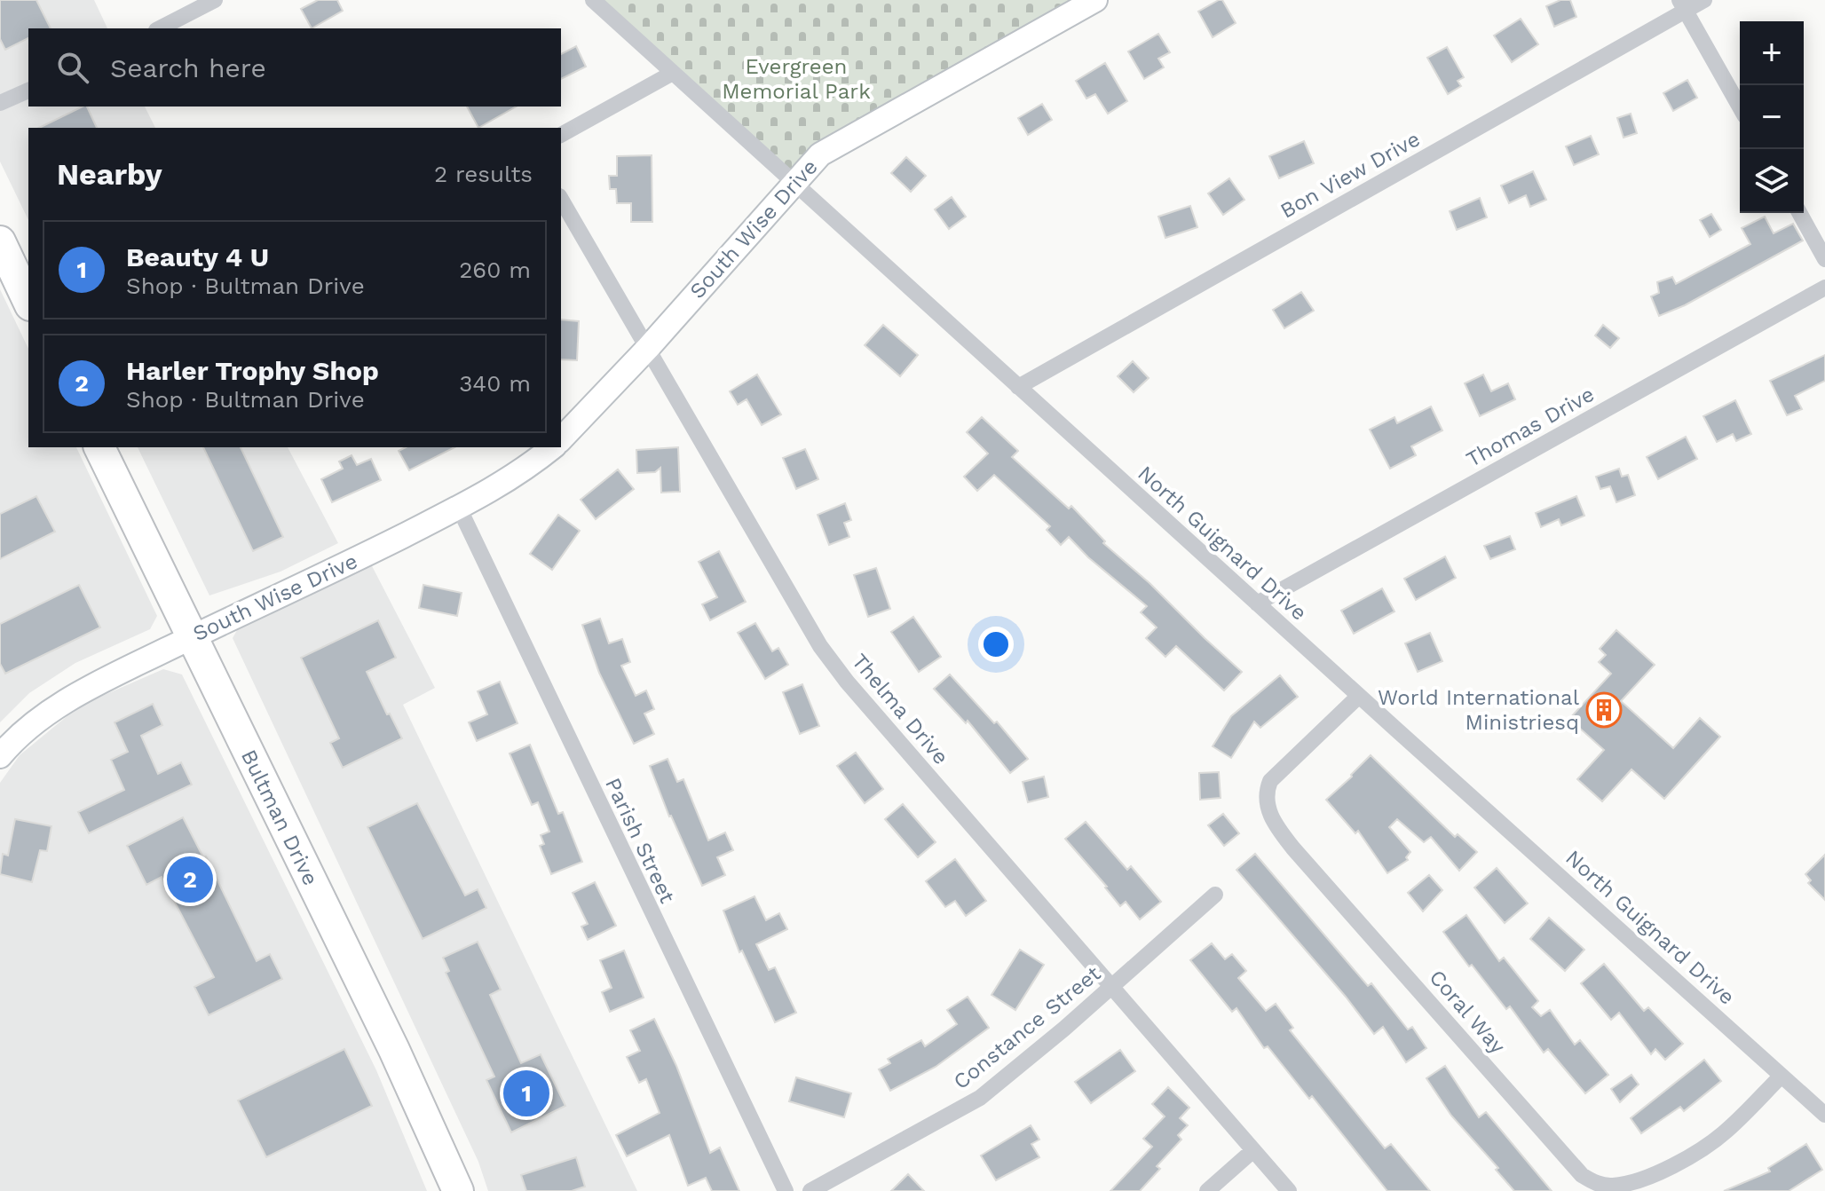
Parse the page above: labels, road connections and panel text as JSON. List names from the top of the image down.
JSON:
{
  "streets": {
    "highway": ["Bultman Drive"],
    "main road": ["South Wise Drive"],
    "street": [
      "Bon View Drive",
      "Thomas Drive",
      "North Guignard Drive",
      "Thelma Drive",
      "Parish Street",
      "Coral Way",
      "Constance Street"
    ]
  },
  "crossings": [
    ["Bon View Drive", "North Guignard Drive"],
    ["South Wise Drive", "North Guignard Drive"],
    ["South Wise Drive", "Thelma Drive"],
    ["South Wise Drive", "Bultman Drive"],
    ["South Wise Drive", "Parish Street"],
    ["Thomas Drive", "North Guignard Drive"],
    ["North Guignard Drive", "Coral Way"],
    ["Thelma Drive", "Constance Street"]
  ],
  "parks": ["Evergreen Memorial Park"],
  "places": {
    "building": ["World International Ministriesq"]
  },
  "page": {
    "map_buttons": ["+", "−"],
    "search": "Search here",
    "heading": ["Nearby", "2 results"],
    "list": [
      {
        "mark": "1",
        "name": "Beauty 4 U",
        "note": "Shop · Bultman Drive",
        "value": "260 m"
      },
      {
        "mark": "2",
        "name": "Harler Trophy Shop",
        "note": "Shop · Bultman Drive",
        "value": "340 m"
      }
    ],
    "pins": ["2", "1"]
  }
}
